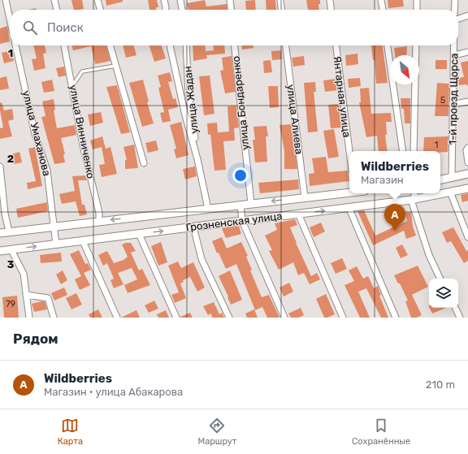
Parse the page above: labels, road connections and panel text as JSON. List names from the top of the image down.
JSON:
{
  "streets": {
    "street": [
      "Янтарная улица",
      "1-й проезд Щорса",
      "улица Жадан",
      "улица Бондаренко",
      "улица Алиева",
      "улица Винниченко",
      "улица Умаханова",
      "Грозненская улица"
    ]
  },
  "crossings": [
    ["улица Бондаренко", "Грозненская улица"],
    ["улица Алиева", "Грозненская улица"],
    ["улица Винниченко", "Грозненская улица"],
    ["улица Умаханова", "Грозненская улица"]
  ],
  "house_numbers": ["5", "1", "79"],
  "north": "bottom right",
  "page": {
    "search": "Поиск",
    "popup": ["Wildberries", "Магазин"],
    "pins": "A",
    "heading": "Рядом",
    "list": [
      {
        "mark": "A",
        "name": "Wildberries",
        "note": "Магазин · улица Абакарова",
        "value": "210 m"
      }
    ],
    "nav": ["Карта", "Маршрут", "Сохранённые"]
  },
  "grid": {
    "rows": ["1", "2", "3"]
  }
}
